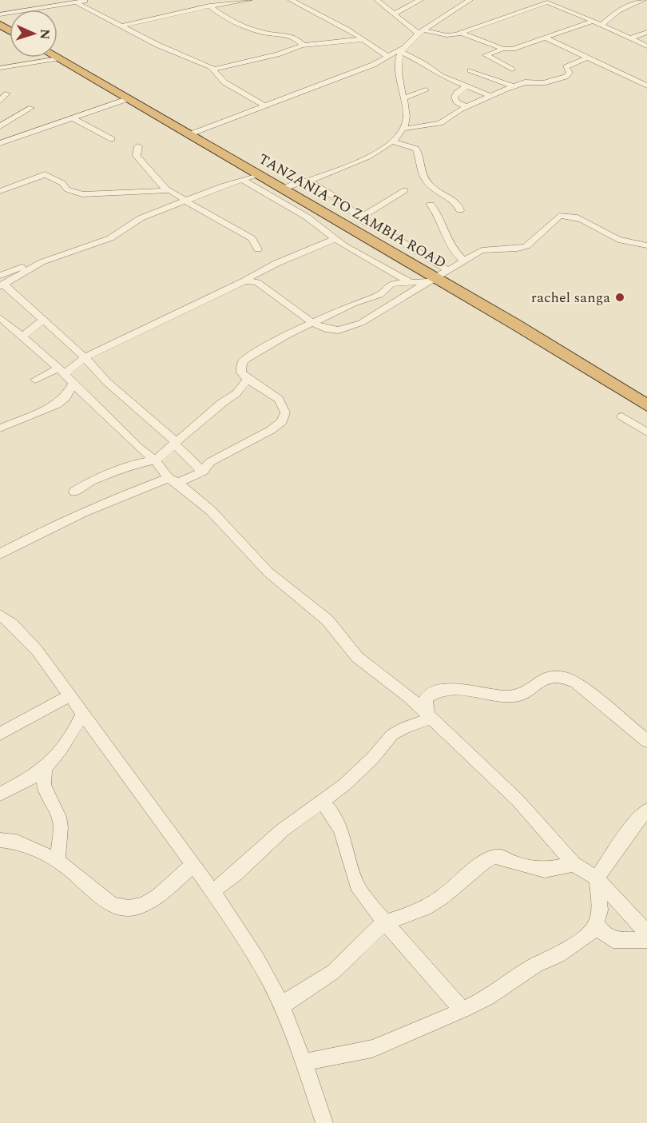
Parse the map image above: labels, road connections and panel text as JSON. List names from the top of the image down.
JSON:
{
  "streets": {
    "highway": ["TANZANIA TO ZAMBIA ROAD"]
  },
  "places": ["rachel sanga"],
  "north": "right"
}
